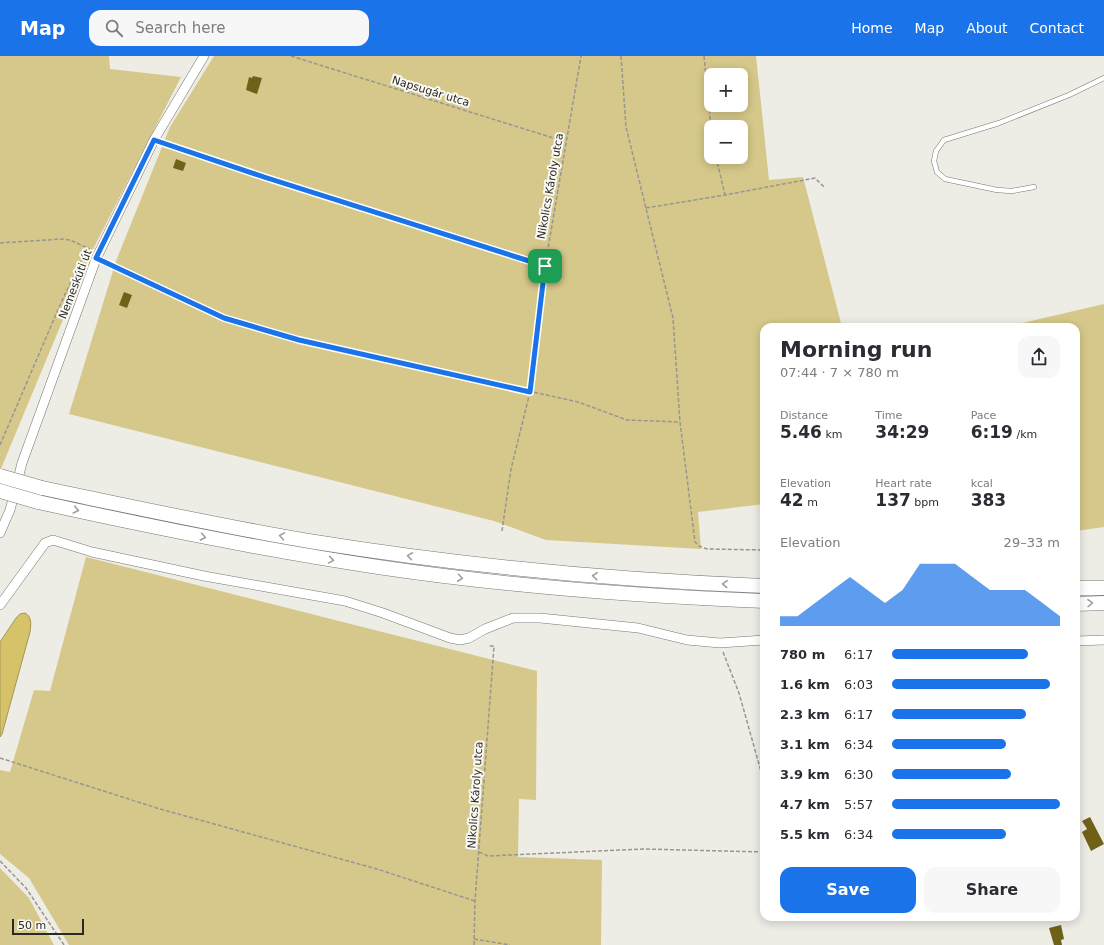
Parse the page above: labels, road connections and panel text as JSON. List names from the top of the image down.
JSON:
{
  "streets": {
    "street": ["Nemeskúti út"],
    "path": ["Napsugár utca", "Nikolics Károly utca"]
  },
  "crossings": [
    ["Napsugár utca", "Nikolics Károly utca"]
  ],
  "scale_bar": "50 m",
  "page": {
    "header": "Map",
    "search": "Search here",
    "nav": [
      "Home",
      "Map",
      "About",
      "Contact"
    ],
    "map_buttons": ["+", "−"],
    "heading": ["Morning run", "07:44 · 7 × 780 m"],
    "stats": [
      ["Distance", "5.46 km"],
      ["Time", "34:29"],
      ["Pace", "6:19 /km"],
      ["Elevation", "42 m"],
      ["Heart rate", "137 bpm"],
      ["kcal", "383"]
    ],
    "chart": ["Elevation", "29–33 m"],
    "list": [
      {
        "name": "780 m",
        "note": "6:17"
      },
      {
        "name": "1.6 km",
        "note": "6:03"
      },
      {
        "name": "2.3 km",
        "note": "6:17"
      },
      {
        "name": "3.1 km",
        "note": "6:34"
      },
      {
        "name": "3.9 km",
        "note": "6:30"
      },
      {
        "name": "4.7 km",
        "note": "5:57"
      },
      {
        "name": "5.5 km",
        "note": "6:34"
      }
    ],
    "buttons": ["Save", "Share"],
    "scale": "50 m"
  }
}
